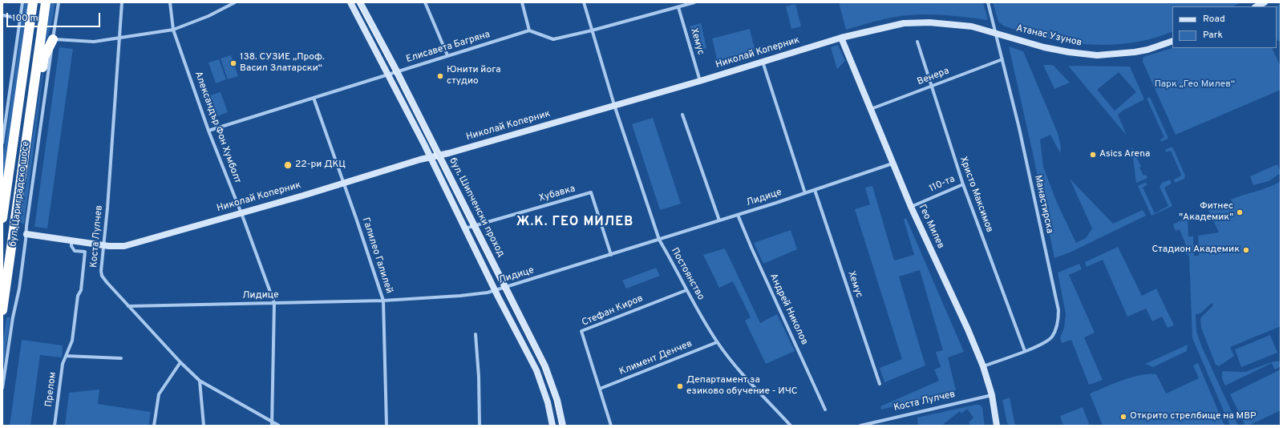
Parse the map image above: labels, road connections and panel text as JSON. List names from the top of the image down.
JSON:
{
  "streets": {
    "highway": ["бул. Цариградско шосе"],
    "street": [
      "Атанас Узунов",
      "Хемус",
      "Елисавета Багряна",
      "Николай Коперник",
      "Венера",
      "Александър Фон Хумболт",
      "110-та",
      "Хубавка",
      "Христо Максимов",
      "Лидице",
      "Манастирска",
      "бул. Шипченски проход",
      "Гео Милев",
      "Коста Лулчев",
      "Галилео Галилей",
      "Постоянство",
      "Андрей Николов",
      "Стефан Киров",
      "Климент Денчев",
      "Прелом"
    ]
  },
  "crossings": [
    ["Атанас Узунов", "Николай Коперник"],
    ["Атанас Узунов", "Манастирска"],
    ["Хемус", "Николай Коперник"],
    ["Хемус", "Лидице"],
    ["Елисавета Багряна", "Александър Фон Хумболт"],
    ["Елисавета Багряна", "бул. Шипченски проход"],
    ["Елисавета Багряна", "Галилео Галилей"],
    ["Николай Коперник", "Александър Фон Хумболт"],
    ["Николай Коперник", "бул. Цариградско шосе"],
    ["Николай Коперник", "Манастирска"],
    ["Николай Коперник", "бул. Шипченски проход"],
    ["Николай Коперник", "Гео Милев"],
    ["Николай Коперник", "Коста Лулчев"],
    ["Николай Коперник", "Галилео Галилей"],
    ["Николай Коперник", "Постоянство"],
    ["Николай Коперник", "Прелом"],
    ["Венера", "Христо Максимов"],
    ["Венера", "Манастирска"],
    ["Венера", "Гео Милев"],
    ["Александър Фон Хумболт", "Лидице"],
    ["Александър Фон Хумболт", "Коста Лулчев"],
    ["110-та", "Христо Максимов"],
    ["110-та", "Гео Милев"],
    ["Хубавка", "Лидице"],
    ["Хубавка", "бул. Шипченски проход"],
    ["Христо Максимов", "Манастирска"],
    ["Лидице", "бул. Шипченски проход"],
    ["Лидице", "Гео Милев"],
    ["Лидице", "Коста Лулчев"],
    ["Лидице", "Галилео Галилей"],
    ["Лидице", "Постоянство"],
    ["Лидице", "Андрей Николов"],
    ["Манастирска", "Гео Милев"],
    ["Гео Милев", "Коста Лулчев"],
    ["Постоянство", "Стефан Киров"],
    ["Постоянство", "Климент Денчев"],
    ["Стефан Киров", "Климент Денчев"]
  ],
  "districts": ["Ж.К. ГЕО МИЛЕВ"],
  "parks": ["Парк „Гео Милев“"],
  "places": [
    "138. СУЗИЕ „Проф. Васил Златарски“",
    "Юнити йога студио",
    "Asics Arena",
    "22-ри ДКЦ",
    "Фитнес \"Академик\"",
    "Стадион Академик",
    "Департамент за езиково обучение - ИЧС",
    "Открито стрелбище на МВР"
  ],
  "legend": ["Road", "Park"],
  "scale_bar": "100 m"
}
